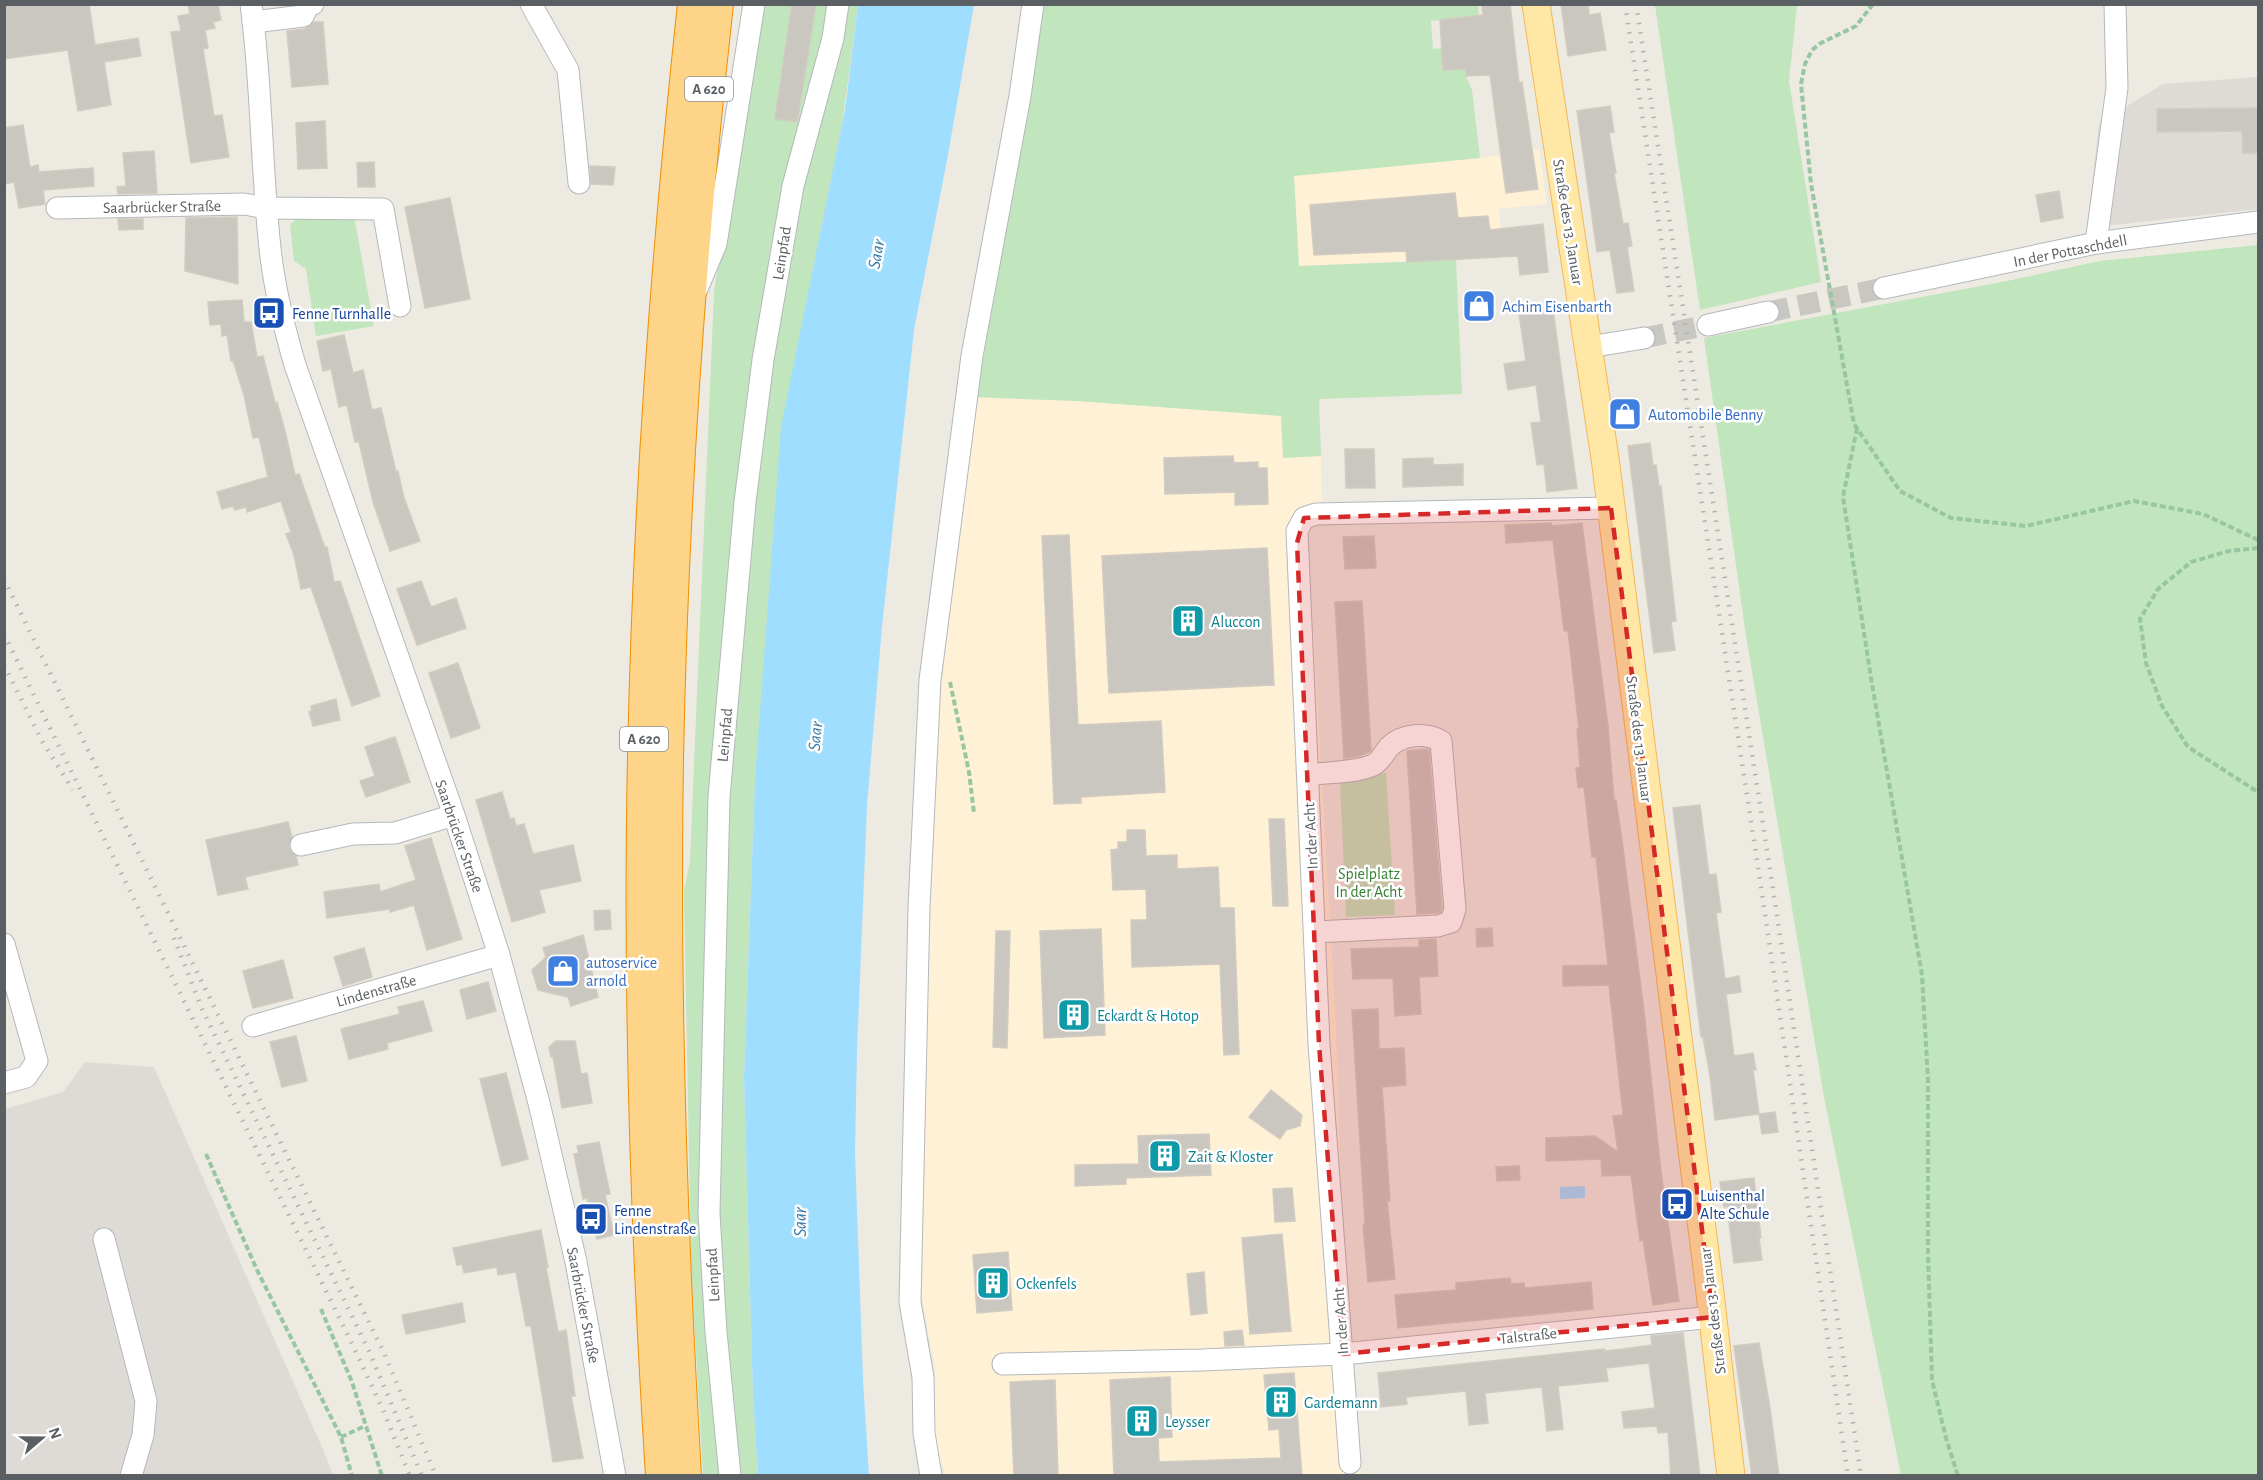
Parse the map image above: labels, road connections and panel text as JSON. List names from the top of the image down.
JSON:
{
  "streets": {
    "highway": ["A 620"],
    "main road": ["Straße des 13. Januar"],
    "street": [
      "Saarbrücker Straße",
      "In der Pottaschdell",
      "Leinpfad",
      "In der Acht",
      "Lindenstraße",
      "Talstraße"
    ]
  },
  "crossings": [
    ["Saarbrücker Straße", "Lindenstraße"],
    ["Straße des 13. Januar", "In der Acht"],
    ["Straße des 13. Januar", "Talstraße"],
    ["In der Acht", "Talstraße"]
  ],
  "water": ["Saar"],
  "parks": ["Spielplatz In der Acht"],
  "places": {
    "shop": ["Achim Eisenbarth", "Automobile Benny", "autoservice arnold"],
    "bus stop": ["Fenne Turnhalle", "Luisenthal Alte Schule", "Fenne Lindenstraße"],
    "building": [
      "Aluccon",
      "Eckardt & Hotop",
      "Zait & Kloster",
      "Ockenfels",
      "Gardemann",
      "Leysser"
    ]
  },
  "north": "right"
}
